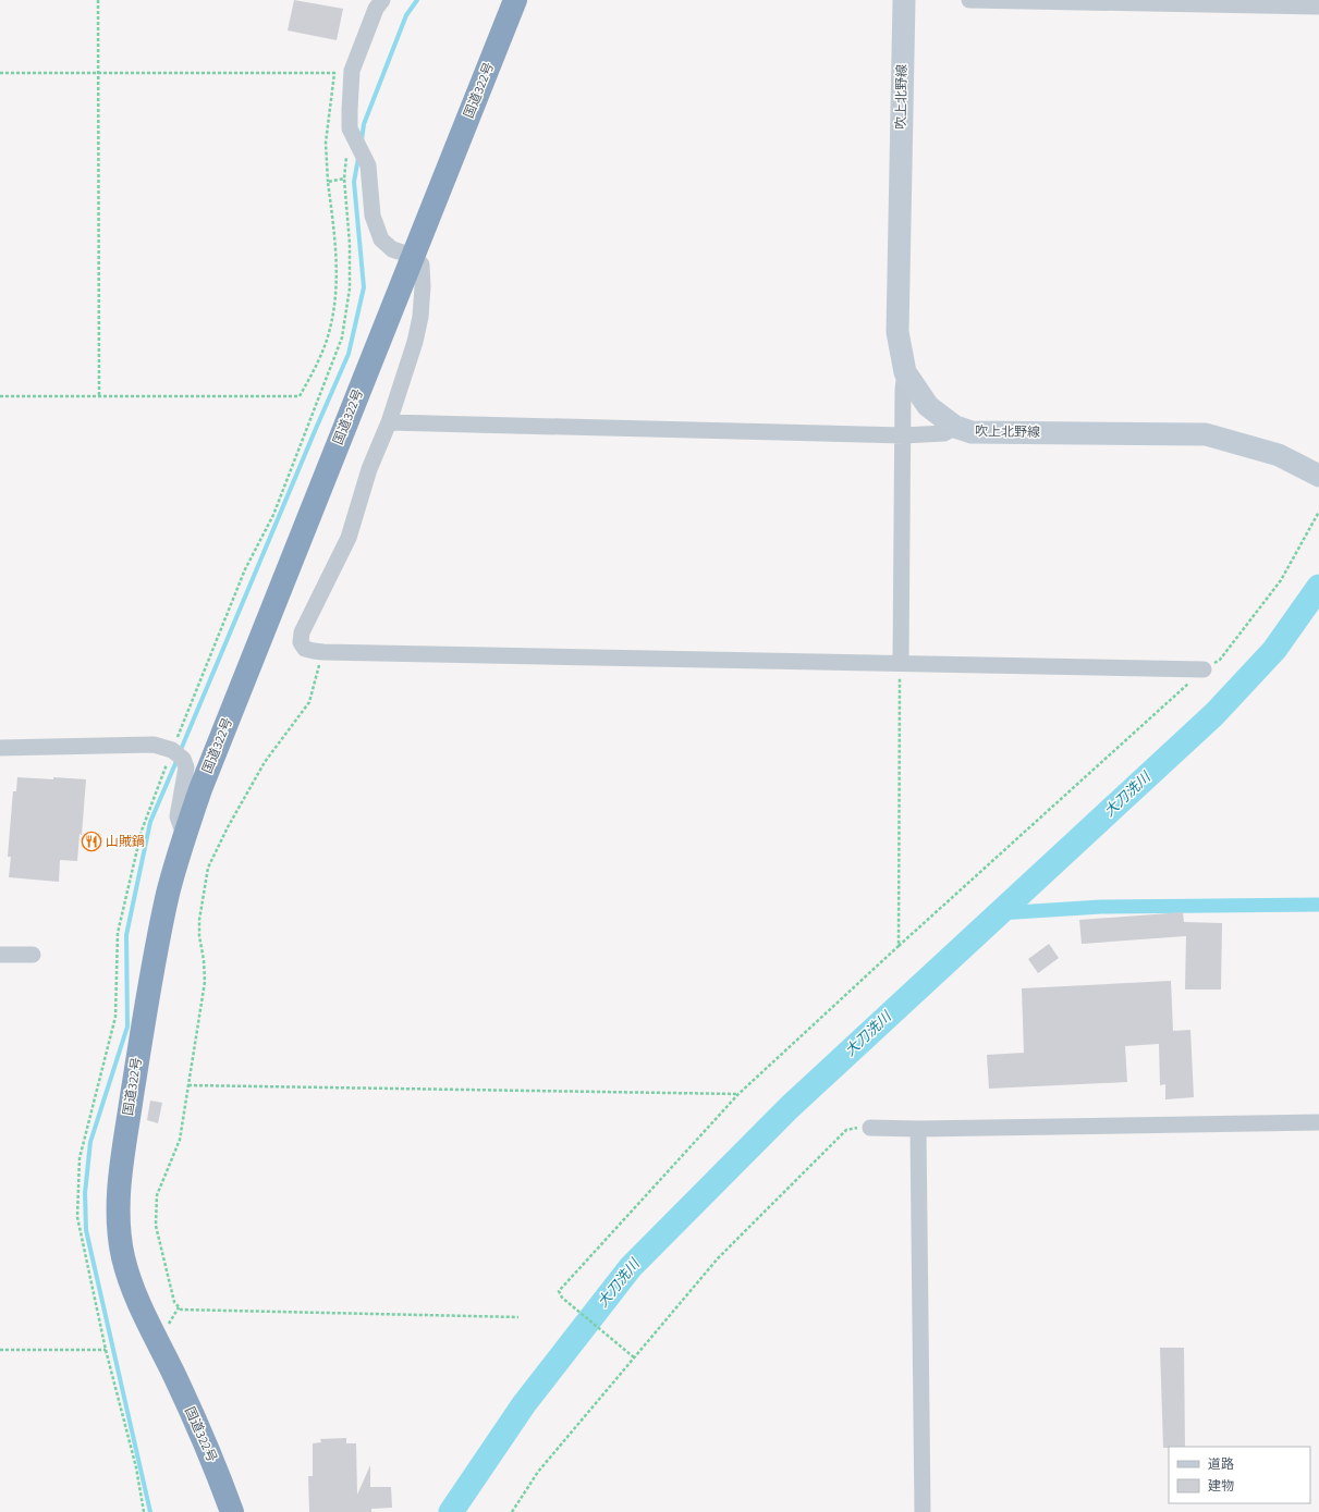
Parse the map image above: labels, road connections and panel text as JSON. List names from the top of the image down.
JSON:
{
  "streets": {
    "highway": ["国道322号"],
    "main road": ["吹上北野線"]
  },
  "water": ["大刀洗川"],
  "places": {
    "restaurant": ["山賊鍋"]
  },
  "legend": ["道路", "建物"]
}
